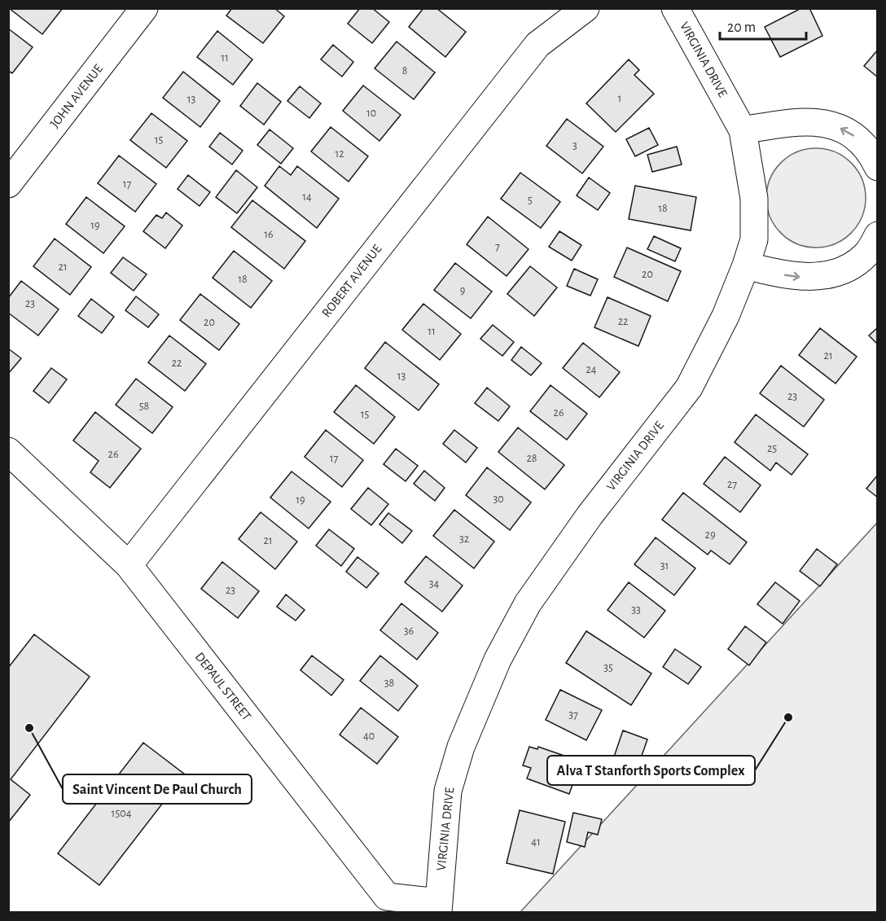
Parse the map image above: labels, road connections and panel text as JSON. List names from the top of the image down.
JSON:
{
  "streets": {
    "street": [
      "VIRGINIA DRIVE",
      "JOHN AVENUE",
      "ROBERT AVENUE",
      "DEPAUL STREET"
    ]
  },
  "crossings": [
    ["VIRGINIA DRIVE", "DEPAUL STREET"],
    ["ROBERT AVENUE", "DEPAUL STREET"]
  ],
  "places": ["Alva T Stanforth Sports Complex", "Saint Vincent De Paul Church"],
  "house_numbers": [
    "11",
    "8",
    "1",
    "13",
    "10",
    "15",
    "3",
    "12",
    "17",
    "14",
    "5",
    "18",
    "19",
    "16",
    "7",
    "21",
    "20",
    "18",
    "9",
    "23",
    "22",
    "20",
    "11",
    "21",
    "22",
    "24",
    "13",
    "23",
    "58",
    "26",
    "15",
    "25",
    "26",
    "17",
    "28",
    "27",
    "30",
    "19",
    "29",
    "32",
    "21",
    "31",
    "34",
    "23",
    "33",
    "36",
    "35",
    "38",
    "37",
    "40",
    "1504",
    "41"
  ],
  "scale_bar": "20 m"
}
